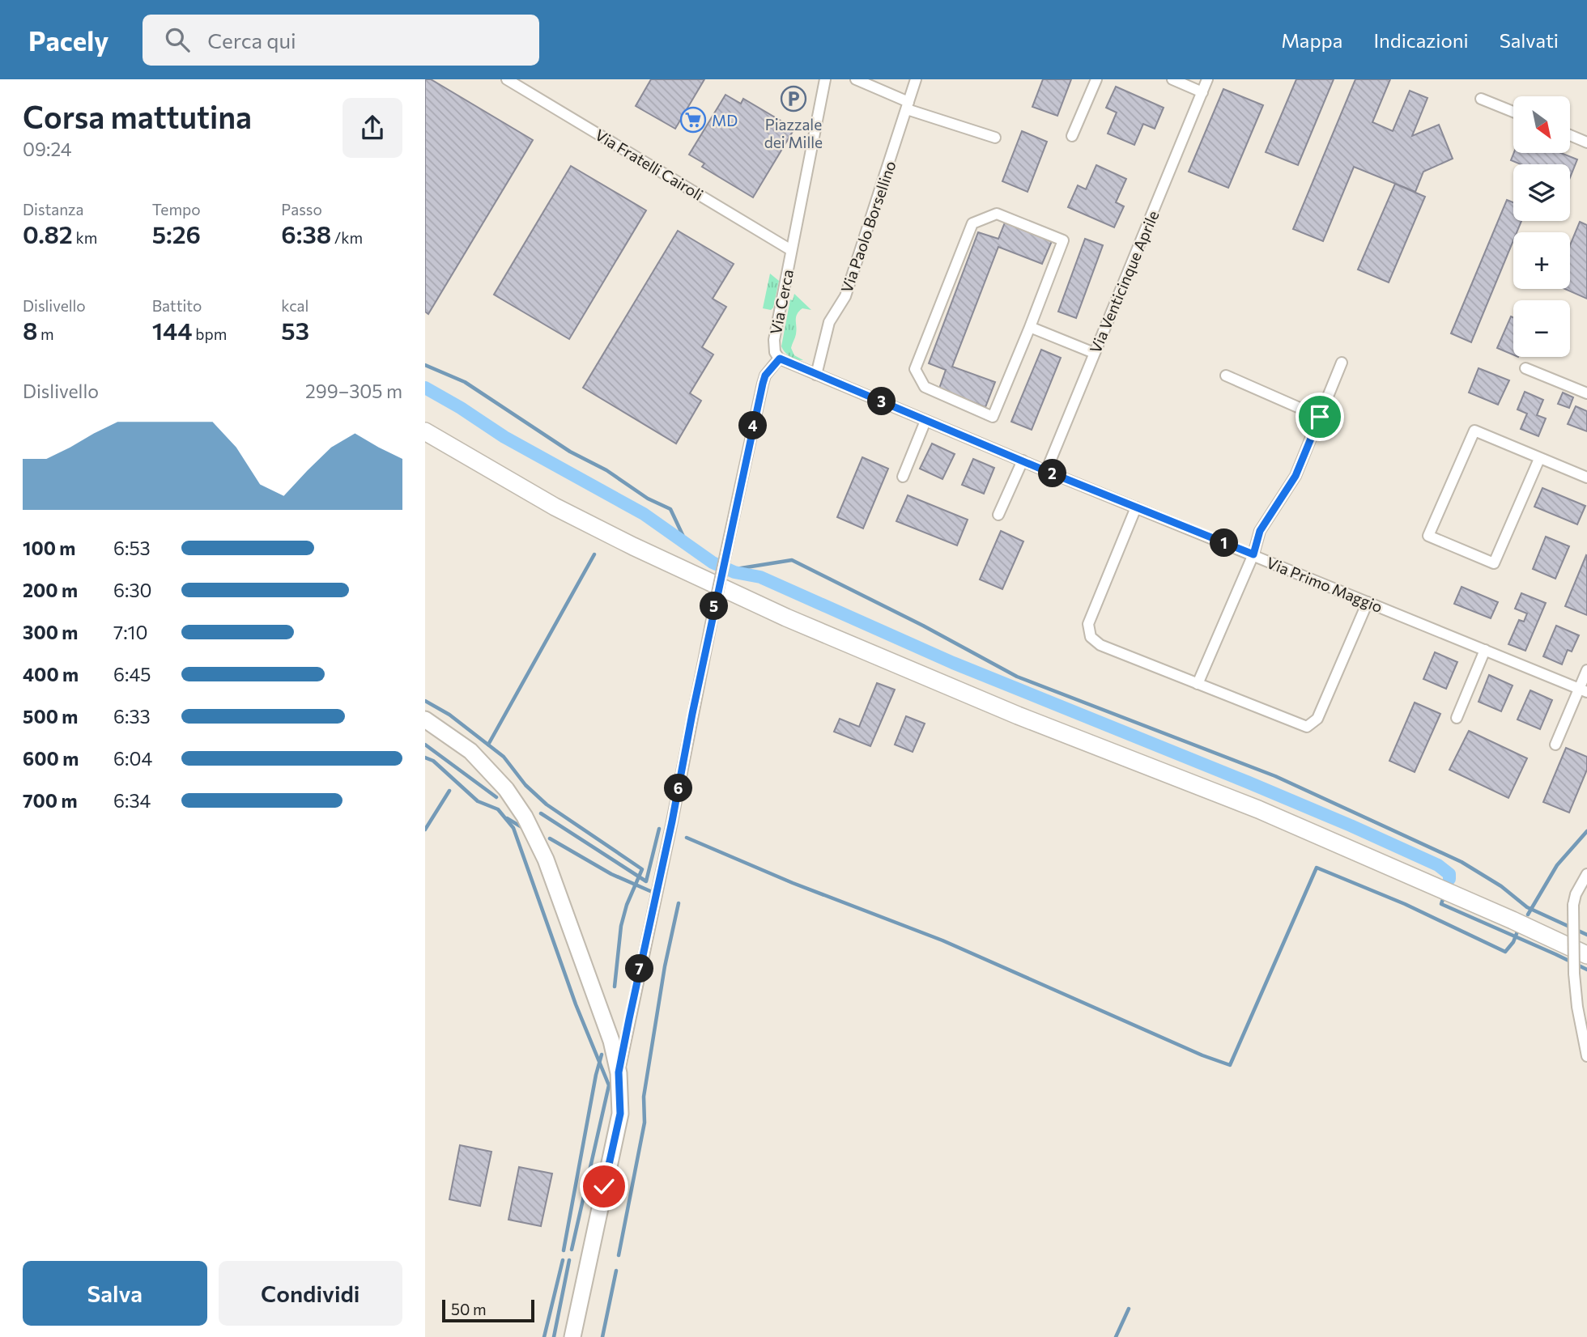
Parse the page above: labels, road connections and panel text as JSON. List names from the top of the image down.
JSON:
{
  "streets": {
    "street": [
      "Via Fratelli Cairoli",
      "Via Paolo Borsellino",
      "Via Venticinque Aprile",
      "Via Cerca",
      "Via Primo Maggio"
    ]
  },
  "crossings": [
    ["Via Fratelli Cairoli", "Via Cerca"],
    ["Via Paolo Borsellino", "Via Primo Maggio"],
    ["Via Venticinque Aprile", "Via Primo Maggio"],
    ["Via Cerca", "Via Primo Maggio"]
  ],
  "places": {
    "parking": ["Piazzale dei Mille"],
    "supermarket": ["MD"]
  },
  "scale_bar": "50 m",
  "north": "bottom right",
  "page": {
    "header": "Pacely",
    "search": "Cerca qui",
    "nav": ["Mappa", "Indicazioni", "Salvati"],
    "heading": ["Corsa mattutina", "09:24"],
    "map_buttons": ["+", "−"],
    "stats": [
      ["Distanza", "0.82 km"],
      ["Tempo", "5:26"],
      ["Passo", "6:38 /km"],
      ["Dislivello", "8 m"],
      ["Battito", "144 bpm"],
      ["kcal", "53"]
    ],
    "chart": ["Dislivello", "299–305 m"],
    "pins": [
      "3",
      "4",
      "2",
      "1",
      "5",
      "6",
      "7"
    ],
    "list": [
      {
        "name": "100 m",
        "note": "6:53"
      },
      {
        "name": "200 m",
        "note": "6:30"
      },
      {
        "name": "300 m",
        "note": "7:10"
      },
      {
        "name": "400 m",
        "note": "6:45"
      },
      {
        "name": "500 m",
        "note": "6:33"
      },
      {
        "name": "600 m",
        "note": "6:04"
      },
      {
        "name": "700 m",
        "note": "6:34"
      }
    ],
    "buttons": ["Salva", "Condividi"],
    "scale": "50 m"
  }
}
